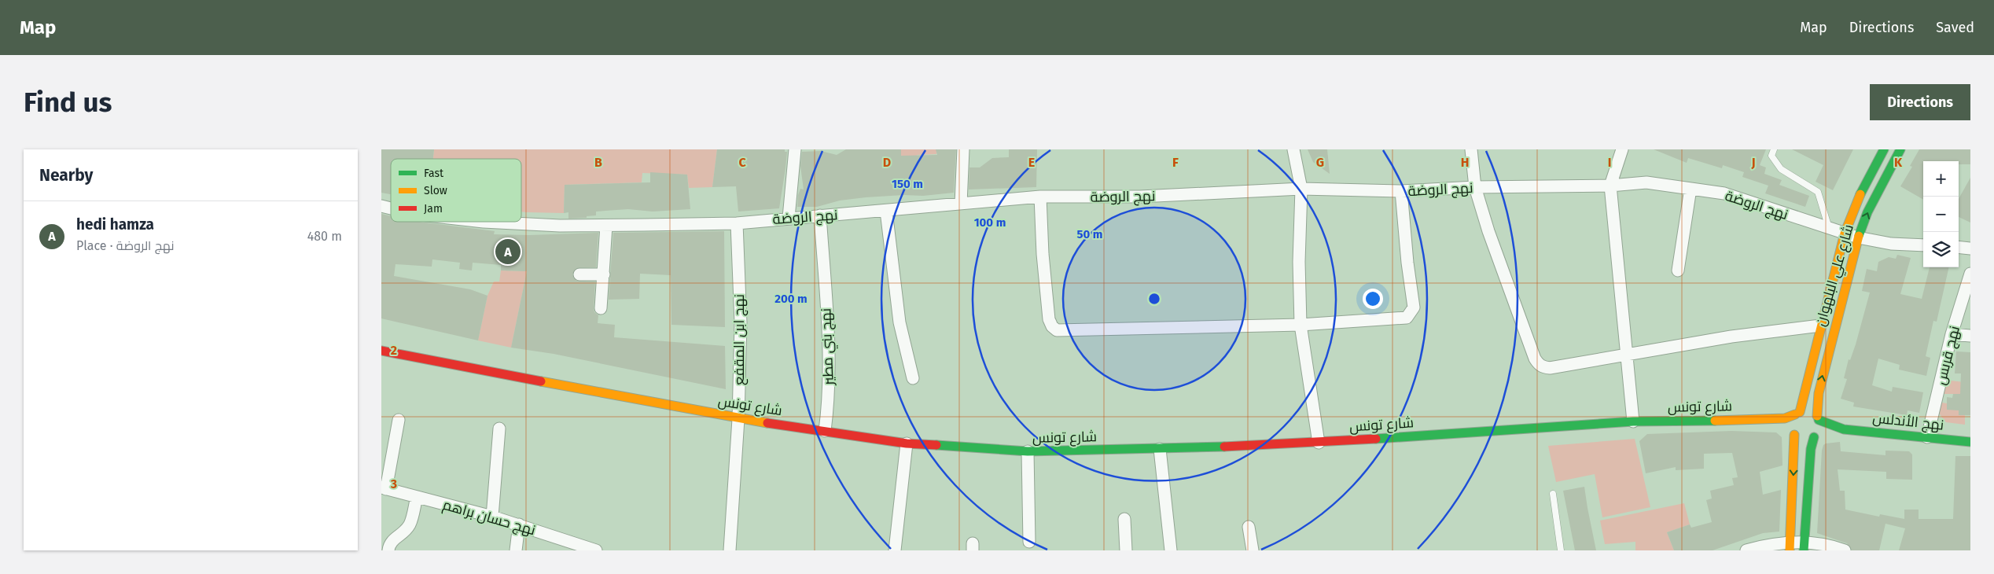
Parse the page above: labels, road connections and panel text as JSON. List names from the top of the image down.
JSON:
{
  "streets": {
    "main road": ["شارع علي البلهوان", "شارع تونس", "نهج الأندلس"],
    "street": [
      "نهج الروضة",
      "نهج ابن المقفع",
      "نهج بني مطير",
      "نهج قربس",
      "نهج حسان براهم"
    ]
  },
  "crossings": [
    ["نهج الروضة", "شارع علي البلهوان"],
    ["نهج الروضة", "نهج ابن المقفع"],
    ["نهج الروضة", "نهج بني مطير"],
    ["شارع علي البلهوان", "شارع تونس"],
    ["شارع علي البلهوان", "نهج الأندلس"],
    ["نهج ابن المقفع", "شارع تونس"],
    ["نهج بني مطير", "شارع تونس"],
    ["نهج قربس", "نهج الأندلس"],
    ["شارع تونس", "نهج الأندلس"]
  ],
  "legend": ["Fast", "Slow", "Jam"],
  "page": {
    "header": "Map",
    "nav": ["Map", "Directions", "Saved"],
    "buttons": "Directions",
    "title": "Find us",
    "heading": "Nearby",
    "map_buttons": ["+", "−"],
    "list": [
      {
        "mark": "A",
        "name": "hedi hamza",
        "note": "Place · نهج الروضة",
        "value": "480 m"
      }
    ],
    "pins": "A"
  },
  "grid": {
    "columns": [
      "B",
      "C",
      "D",
      "E",
      "F",
      "G",
      "H",
      "I",
      "J",
      "K"
    ],
    "rows": ["2", "3"]
  },
  "rings": [
    "150 m",
    "100 m",
    "50 m",
    "200 m"
  ]
}
